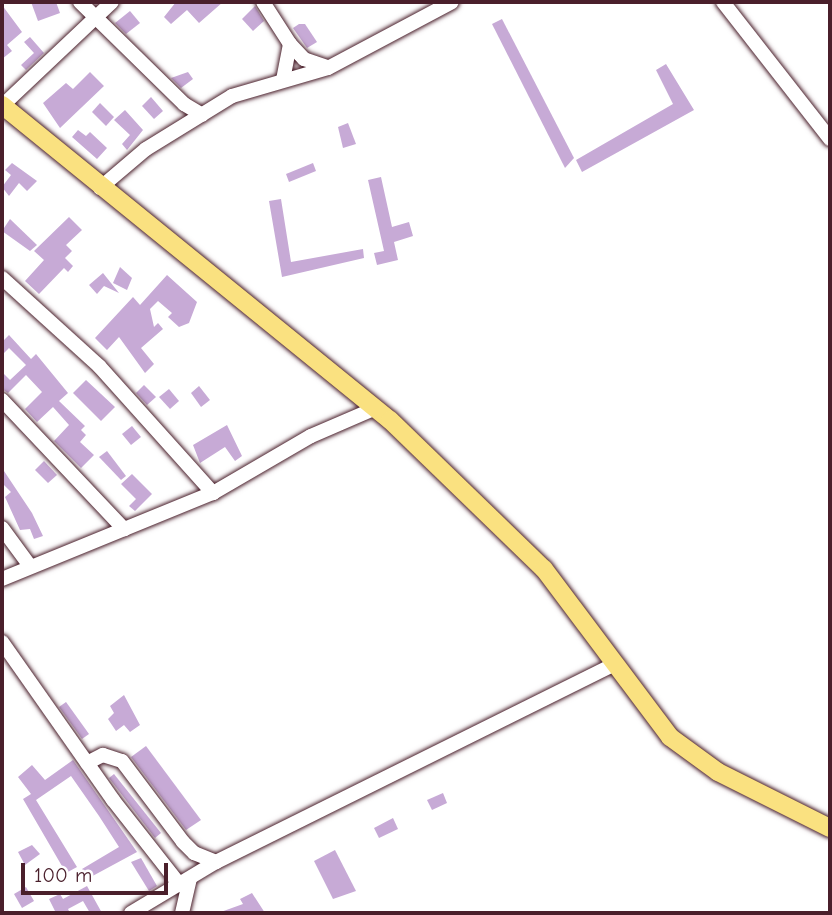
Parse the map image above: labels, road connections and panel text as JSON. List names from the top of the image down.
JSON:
{
  "scale_bar": "100 m"
}
